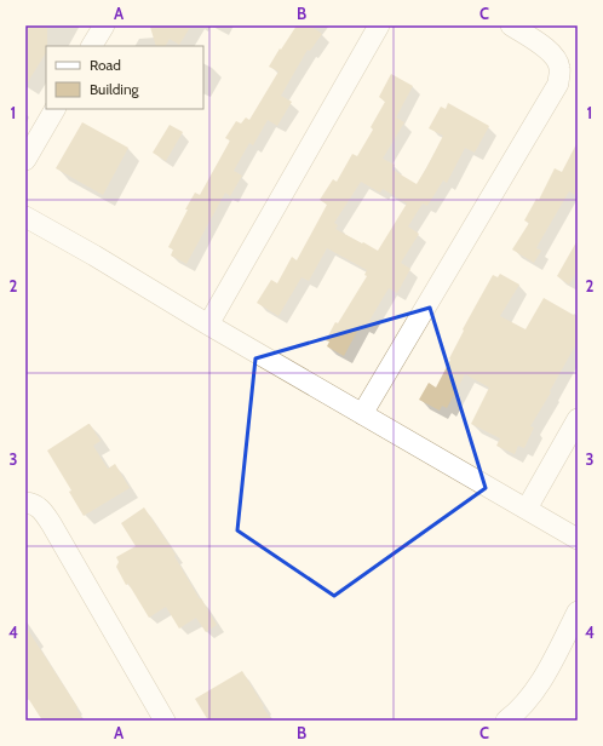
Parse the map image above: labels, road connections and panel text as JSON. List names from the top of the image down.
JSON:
{
  "legend": ["Road", "Building"],
  "grid": {
    "columns": ["A", "B", "C"],
    "rows": [
      "1",
      "2",
      "3",
      "4"
    ]
  }
}
